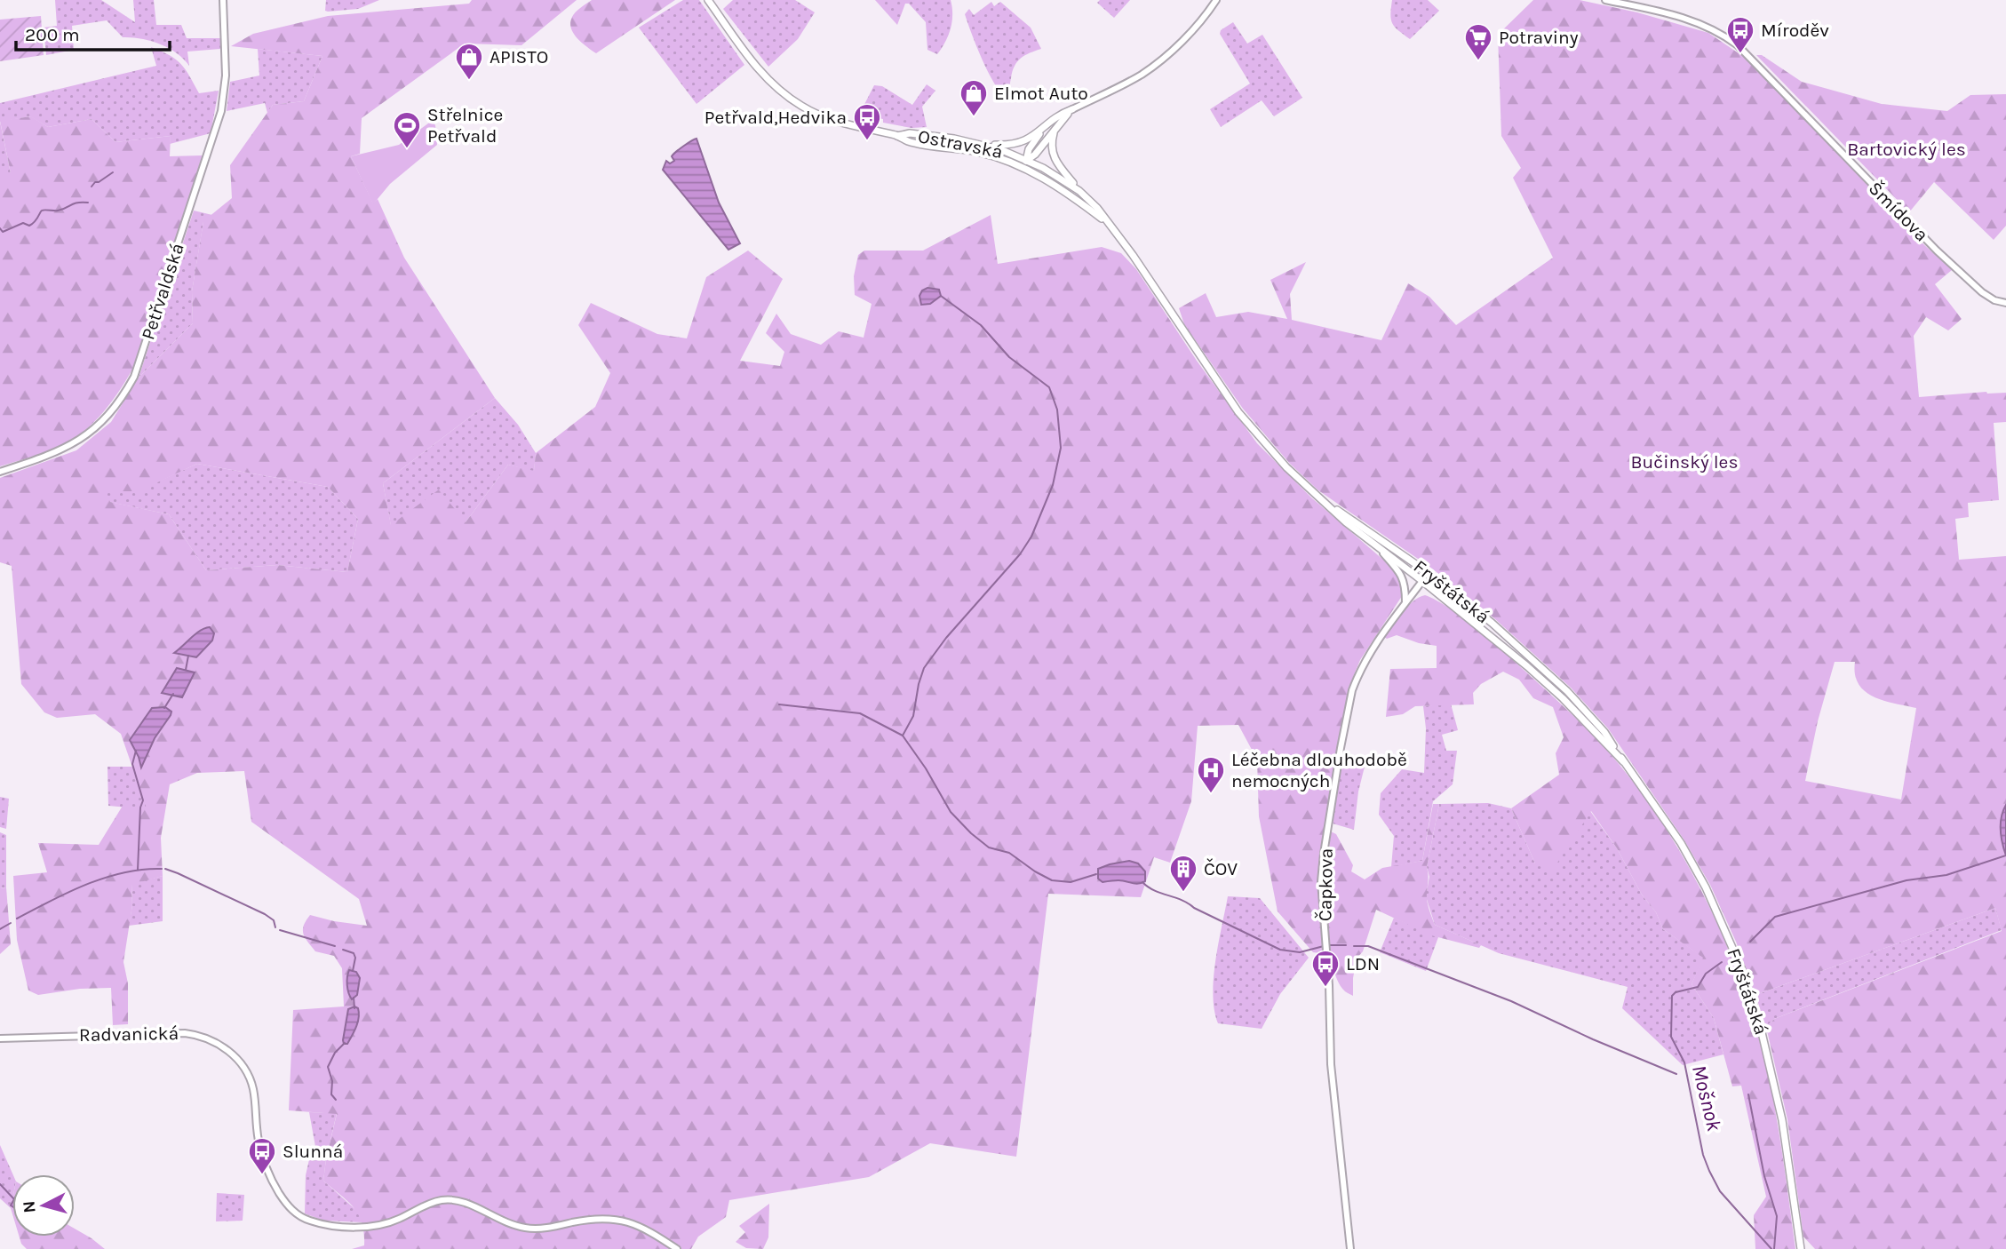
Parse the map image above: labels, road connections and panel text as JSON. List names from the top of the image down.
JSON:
{
  "streets": {
    "main road": ["Ostravská", "Fryštátská"],
    "street": [
      "Šmídova",
      "Petřvaldská",
      "Čapkova",
      "Radvanická"
    ]
  },
  "crossings": [
    ["Ostravská", "Fryštátská"],
    ["Fryštátská", "Čapkova"]
  ],
  "water": ["Mošnok"],
  "parks": ["Bartovický les", "Bučinský les"],
  "places": {
    "bus stop": [
      "Míroděv",
      "Petřvald,Hedvika",
      "LDN",
      "Slunná"
    ],
    "supermarket": ["Potraviny"],
    "shop": ["APISTO", "Elmot Auto"],
    "sports": ["Střelnice Petřvald"],
    "hospital": ["Léčebna dlouhodobě nemocných"],
    "building": ["ČOV"]
  },
  "scale_bar": "200 m",
  "north": "left"
}
